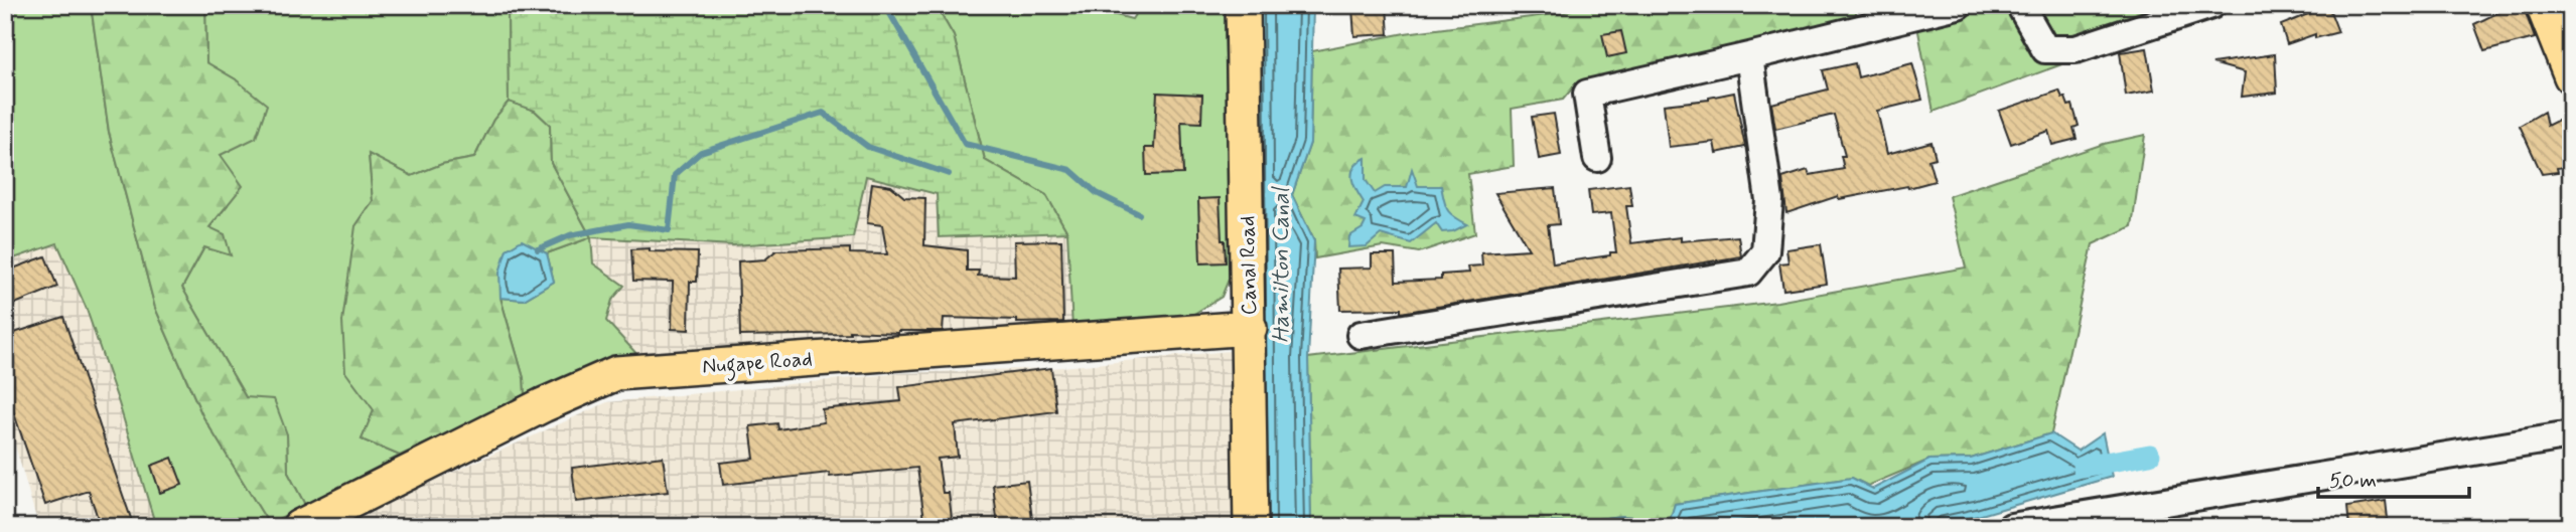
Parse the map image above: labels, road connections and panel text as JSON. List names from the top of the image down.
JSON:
{
  "streets": {
    "main road": ["Canal Road", "Nugape Road"]
  },
  "crossings": [
    ["Canal Road", "Nugape Road"]
  ],
  "water": ["Hamilton Canal"],
  "scale_bar": "50 m"
}
